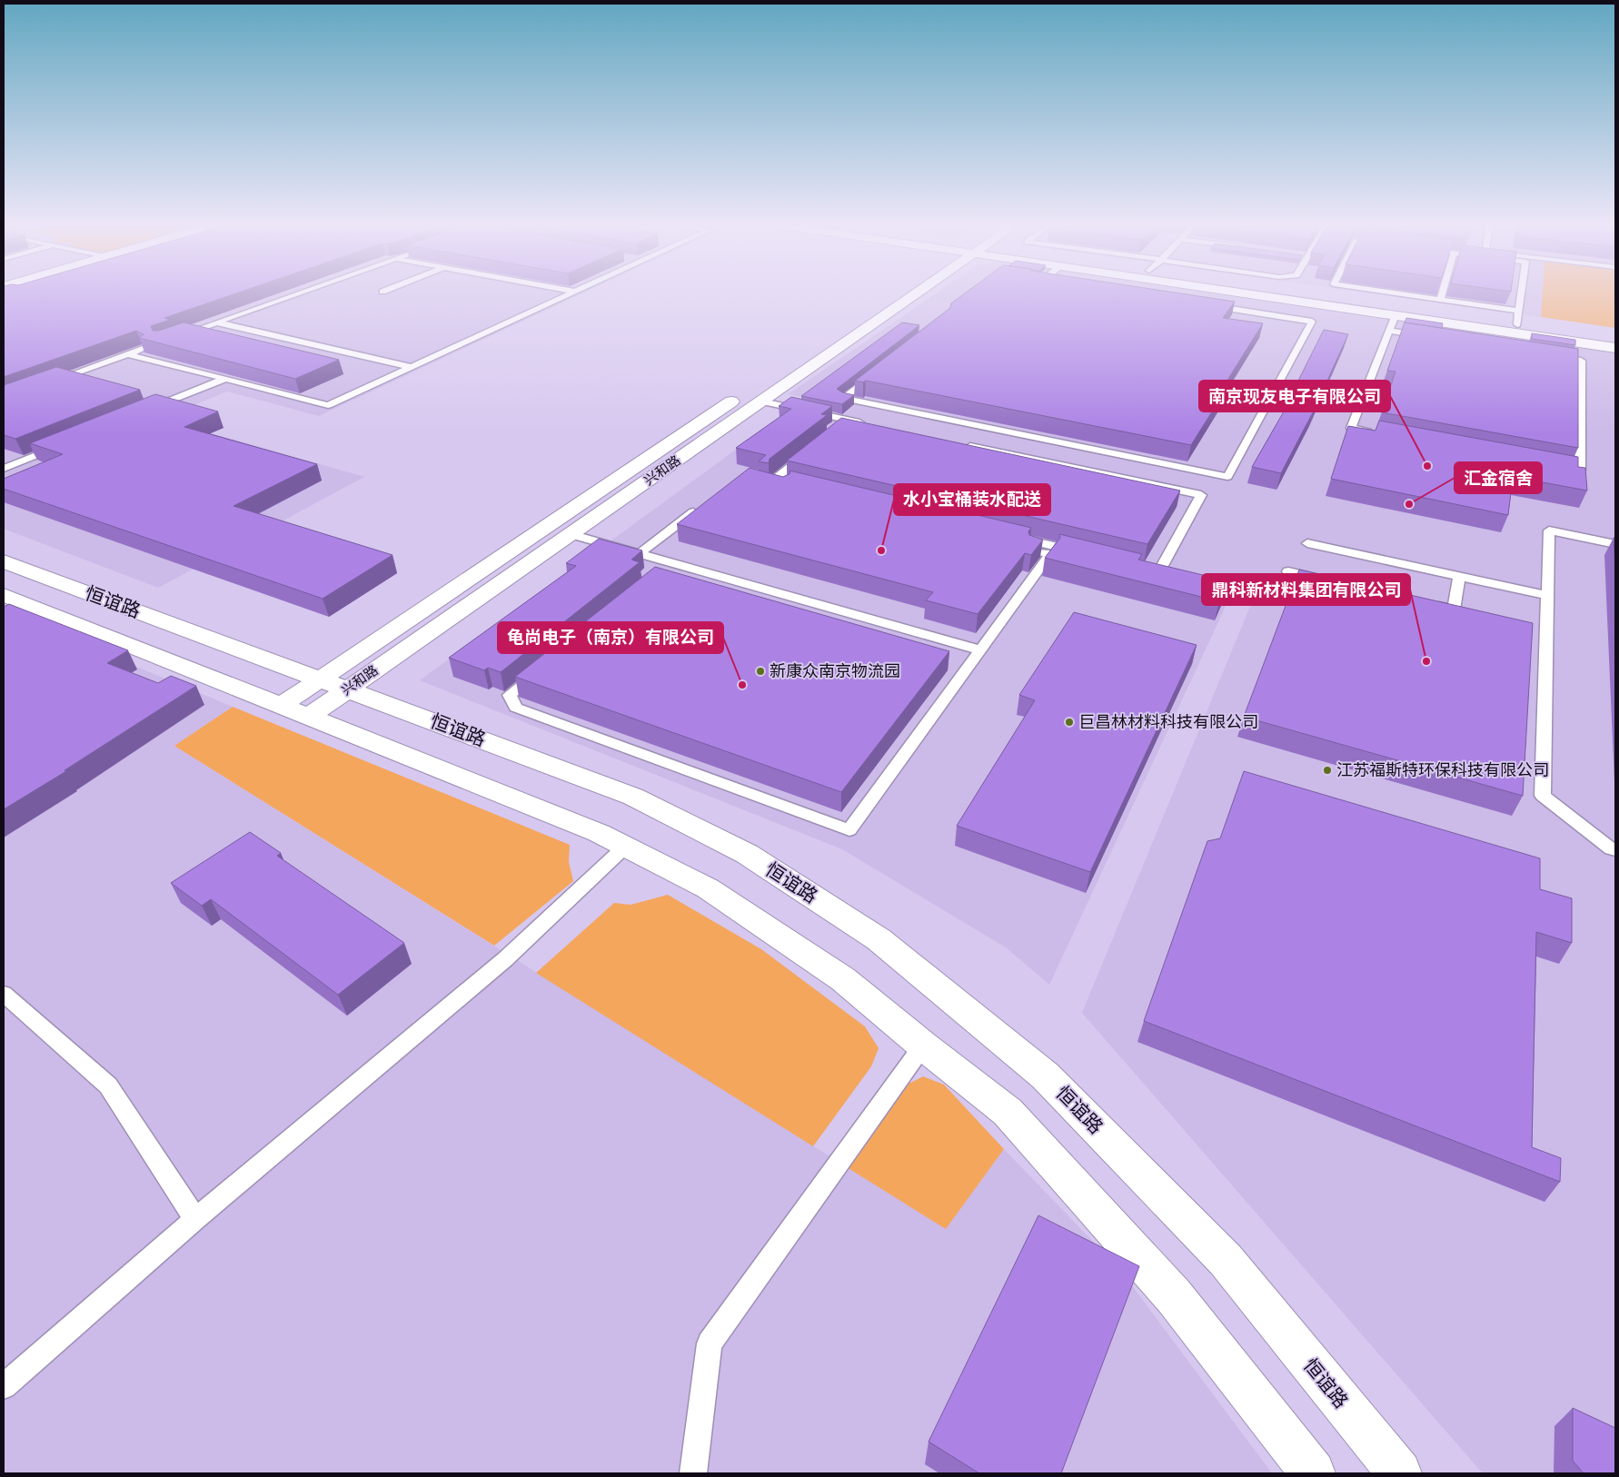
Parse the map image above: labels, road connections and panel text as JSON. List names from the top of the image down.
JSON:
{
  "streets": {
    "main road": ["兴和路", "恒谊路"]
  },
  "crossings": [
    ["兴和路", "恒谊路"]
  ],
  "places": [
    "南京现友电子有限公司",
    "汇金宿舍",
    "水小宝桶装水配送",
    "鼎科新材料集团有限公司",
    "新康众南京物流园",
    "龟尚电子（南京）有限公司",
    "巨昌林材料科技有限公司",
    "江苏福斯特环保科技有限公司"
  ]
}
